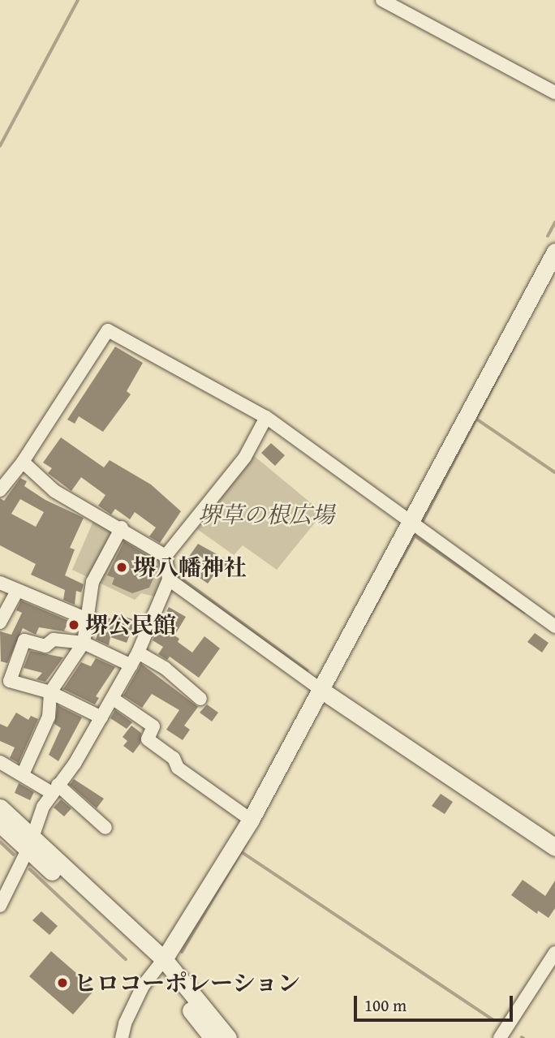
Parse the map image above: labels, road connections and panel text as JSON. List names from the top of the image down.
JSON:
{
  "parks": ["堺草の根広場"],
  "places": ["堺八幡神社", "堺公民館", "ヒロコーポレーション"],
  "scale_bar": "100 m"
}
